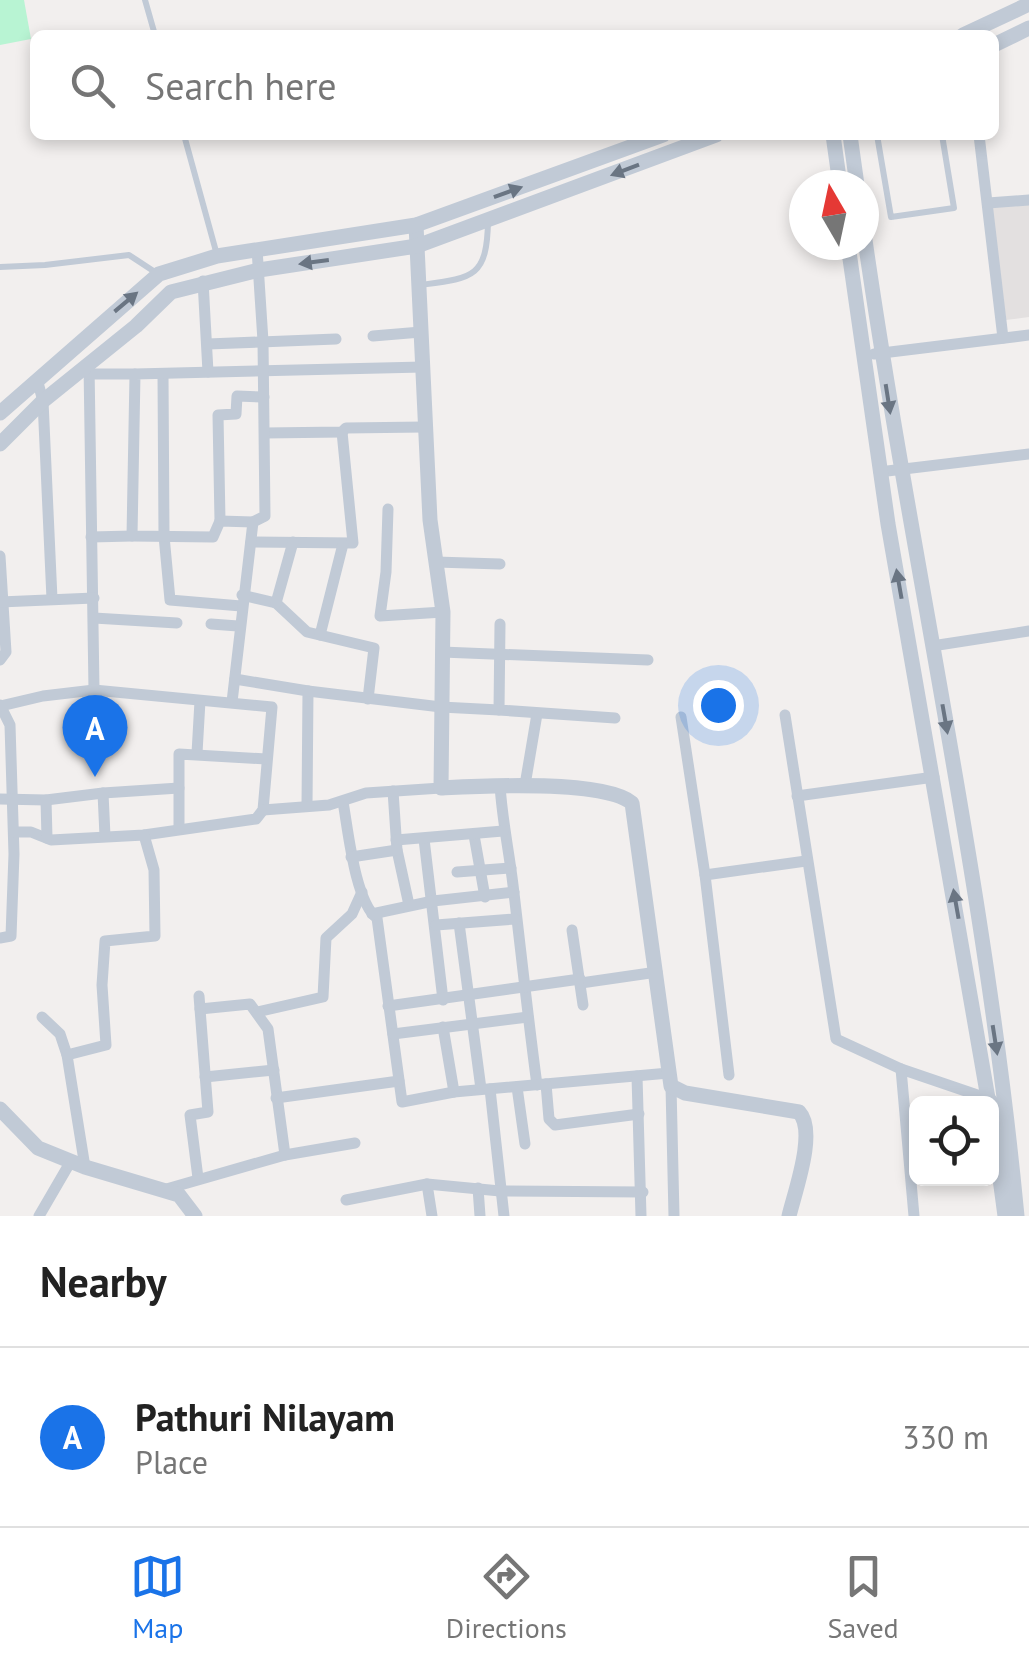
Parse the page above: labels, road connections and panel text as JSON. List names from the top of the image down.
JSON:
{
  "north": "top",
  "page": {
    "search": "Search here",
    "pins": "A",
    "heading": "Nearby",
    "list": [
      {
        "mark": "A",
        "name": "Pathuri Nilayam",
        "note": "Place",
        "value": "330 m"
      }
    ],
    "nav": ["Map", "Directions", "Saved"]
  }
}
